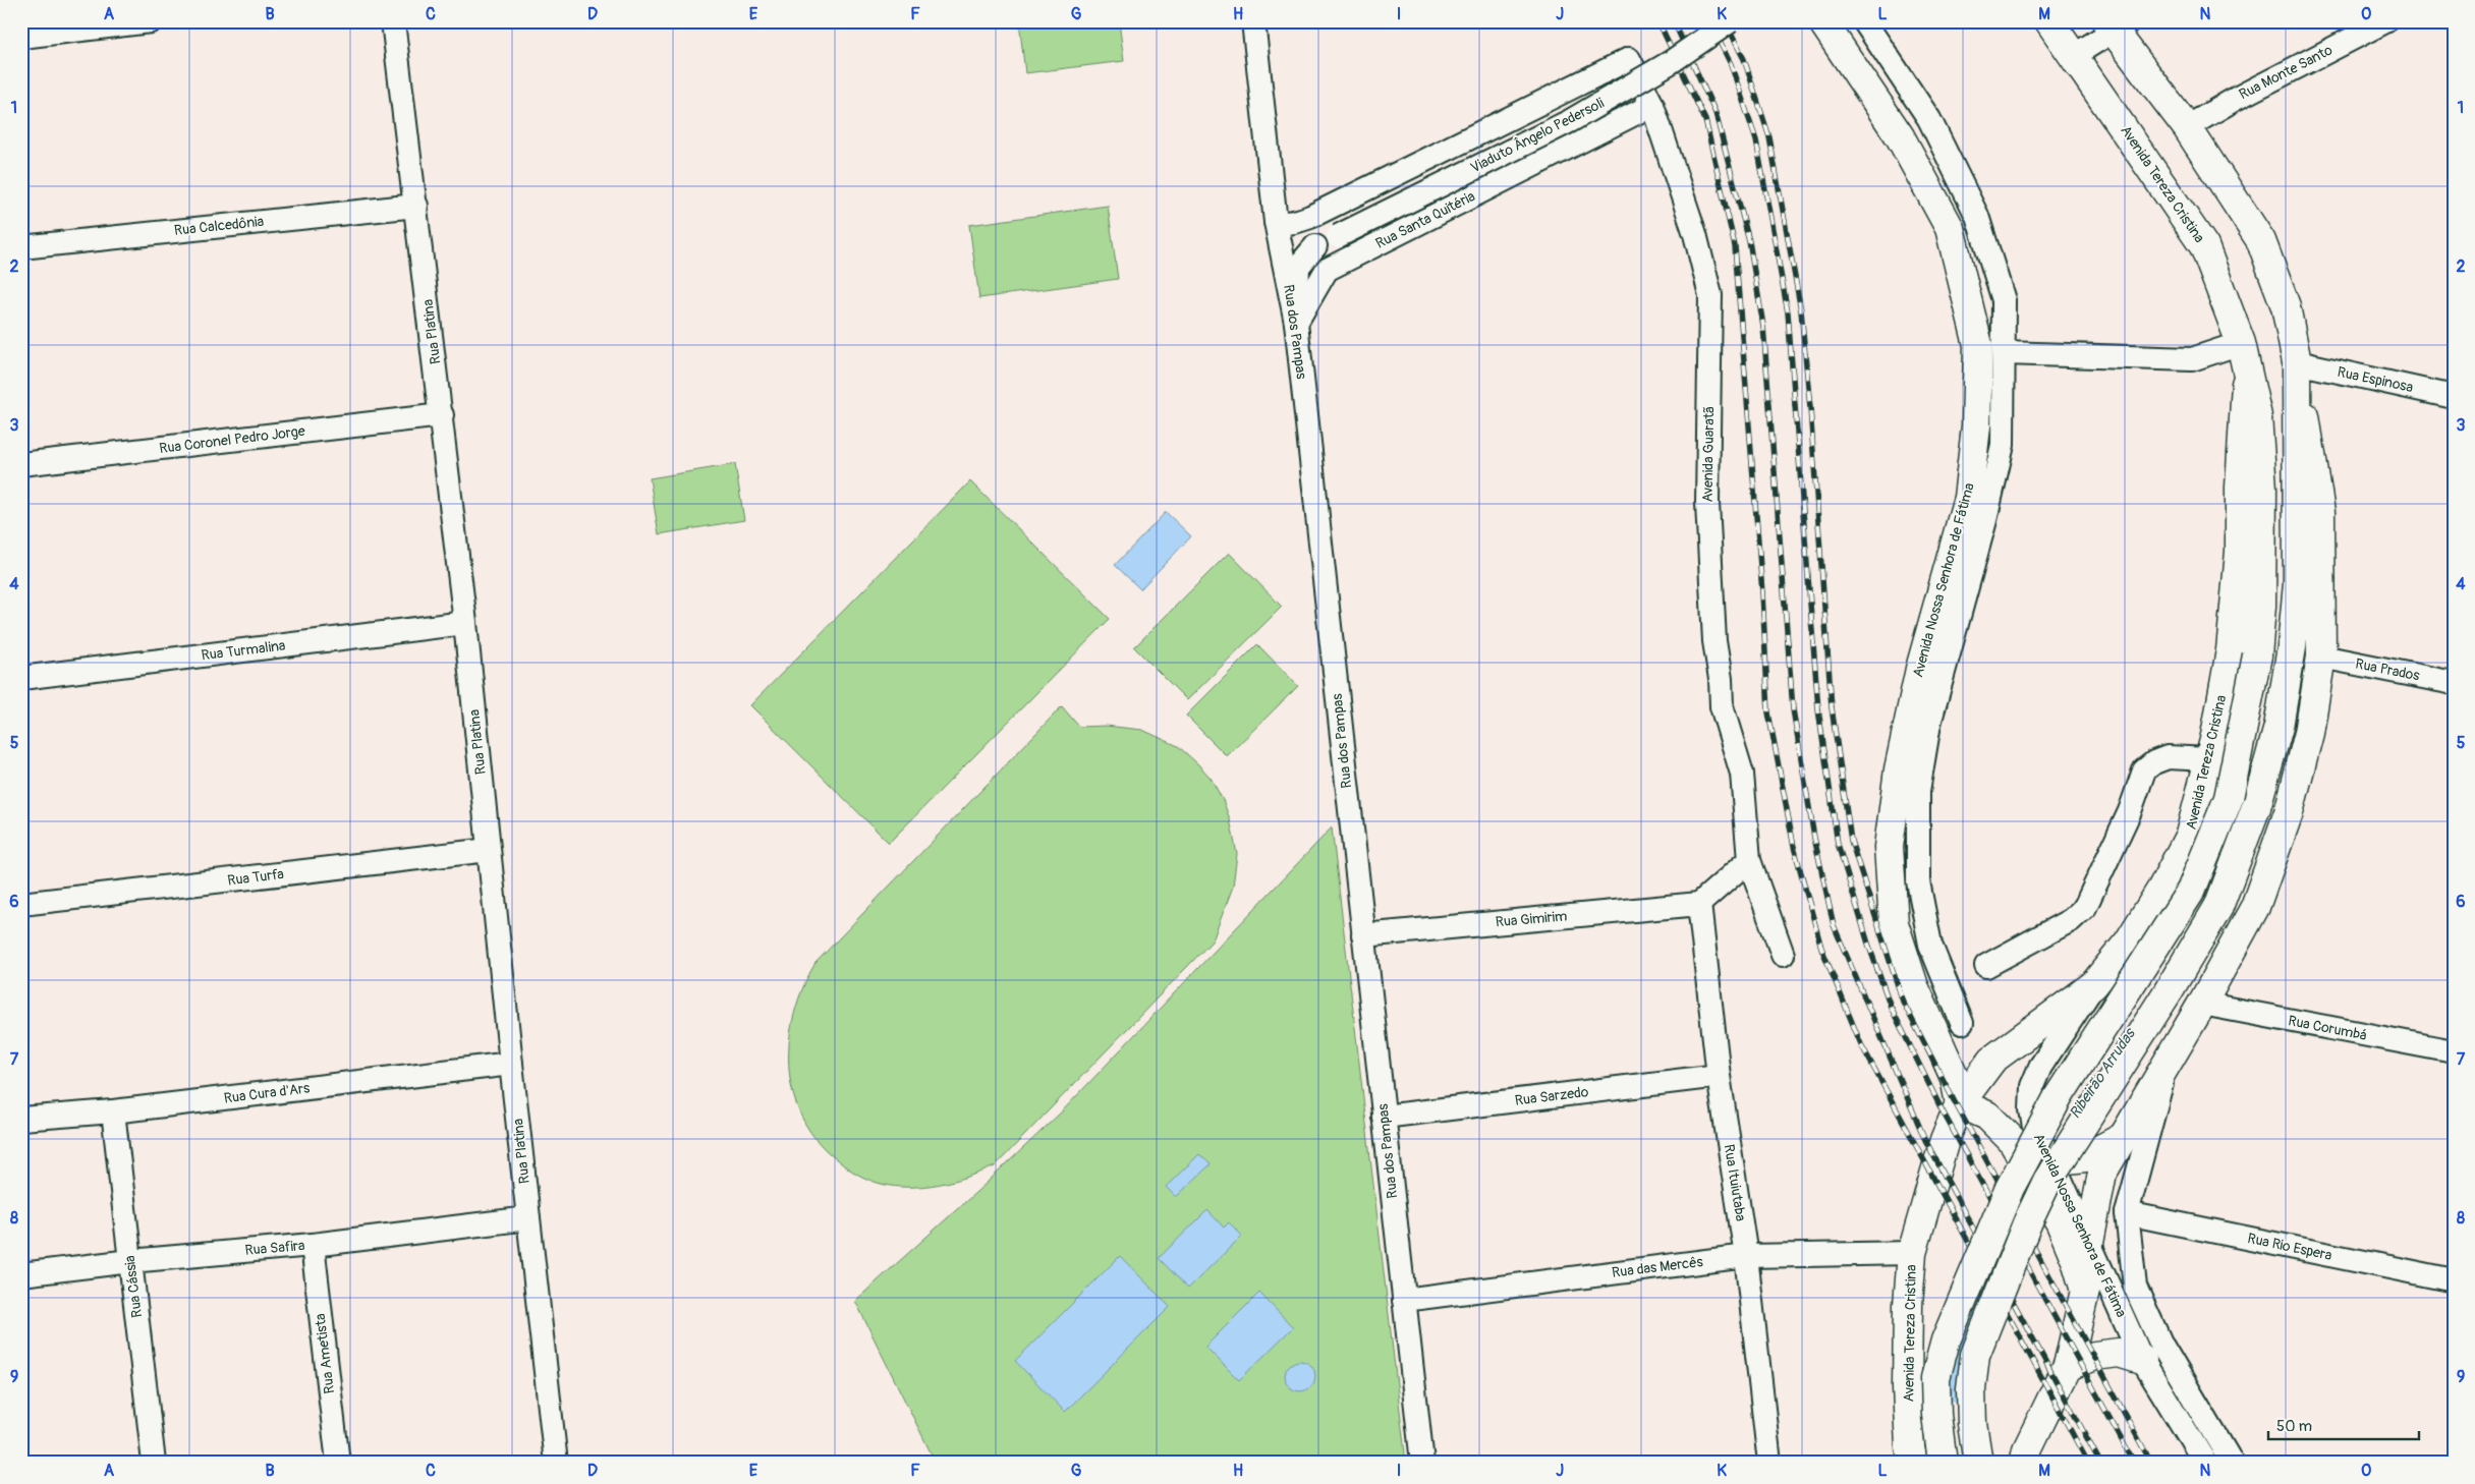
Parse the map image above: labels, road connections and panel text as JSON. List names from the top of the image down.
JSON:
{
  "streets": {
    "main road": ["Avenida Tereza Cristina", "Avenida Nossa Senhora de Fátima"],
    "street": [
      "Rua Monte Santo",
      "Viaduto Ângelo Pedersoli",
      "Rua Santa Quitéria",
      "Rua Calcedônia",
      "Rua Platina",
      "Rua dos Pampas",
      "Rua Espinosa",
      "Rua Coronel Pedro Jorge",
      "Avenida Guaratã",
      "Rua Turmalina",
      "Rua Prados",
      "Rua Turfa",
      "Rua Gimirim",
      "Rua Corumbá",
      "Rua Cura d'Ars",
      "Rua Sarzedo",
      "Rua Ituiutaba",
      "Rua Rio Espera",
      "Rua Safira",
      "Rua das Mercês",
      "Rua Cássia",
      "Rua Ametista"
    ]
  },
  "crossings": [
    ["Avenida Tereza Cristina", "Avenida Nossa Senhora de Fátima"],
    ["Avenida Tereza Cristina", "Rua das Mercês"],
    ["Rua Santa Quitéria", "Rua dos Pampas"],
    ["Rua Santa Quitéria", "Avenida Guaratã"],
    ["Rua Calcedônia", "Rua Platina"],
    ["Rua Platina", "Rua Coronel Pedro Jorge"],
    ["Rua Platina", "Rua Turmalina"],
    ["Rua Platina", "Rua Turfa"],
    ["Rua Platina", "Rua Cura d'Ars"],
    ["Rua Platina", "Rua Safira"],
    ["Rua dos Pampas", "Avenida Guaratã"],
    ["Rua dos Pampas", "Rua Gimirim"],
    ["Rua dos Pampas", "Rua Sarzedo"],
    ["Rua dos Pampas", "Rua das Mercês"],
    ["Avenida Nossa Senhora de Fátima", "Rua Rio Espera"],
    ["Rua Gimirim", "Rua Ituiutaba"],
    ["Rua Cura d'Ars", "Rua Cássia"],
    ["Rua Sarzedo", "Rua Ituiutaba"],
    ["Rua Ituiutaba", "Rua das Mercês"],
    ["Rua Safira", "Rua Cássia"],
    ["Rua Safira", "Rua Ametista"]
  ],
  "water": ["Ribeirão Arrudas"],
  "scale_bar": "50 m",
  "grid": {
    "columns": [
      "A",
      "B",
      "C",
      "D",
      "E",
      "F",
      "G",
      "H",
      "I",
      "J",
      "K",
      "L",
      "M",
      "N",
      "O"
    ],
    "rows": [
      "1",
      "2",
      "3",
      "4",
      "5",
      "6",
      "7",
      "8",
      "9"
    ]
  }
}
